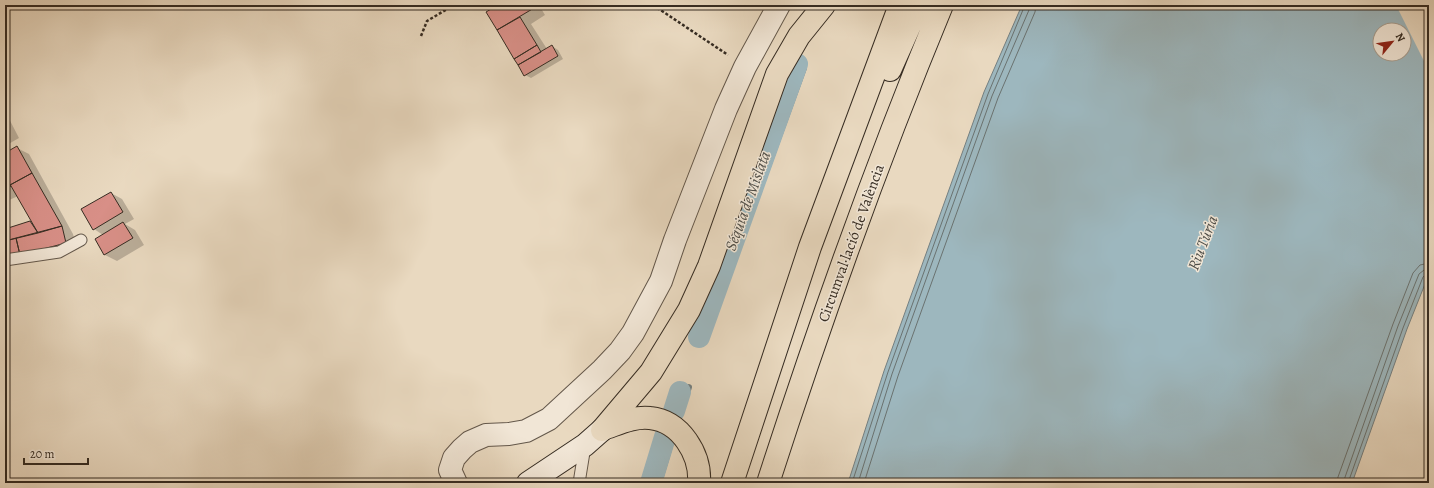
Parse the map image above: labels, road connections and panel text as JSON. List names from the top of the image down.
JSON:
{
  "streets": {
    "highway": ["Circumval·lació de València"]
  },
  "water": ["Séquia de Mislata", "Riu Túria"],
  "scale_bar": "20 m",
  "north": "top right"
}
